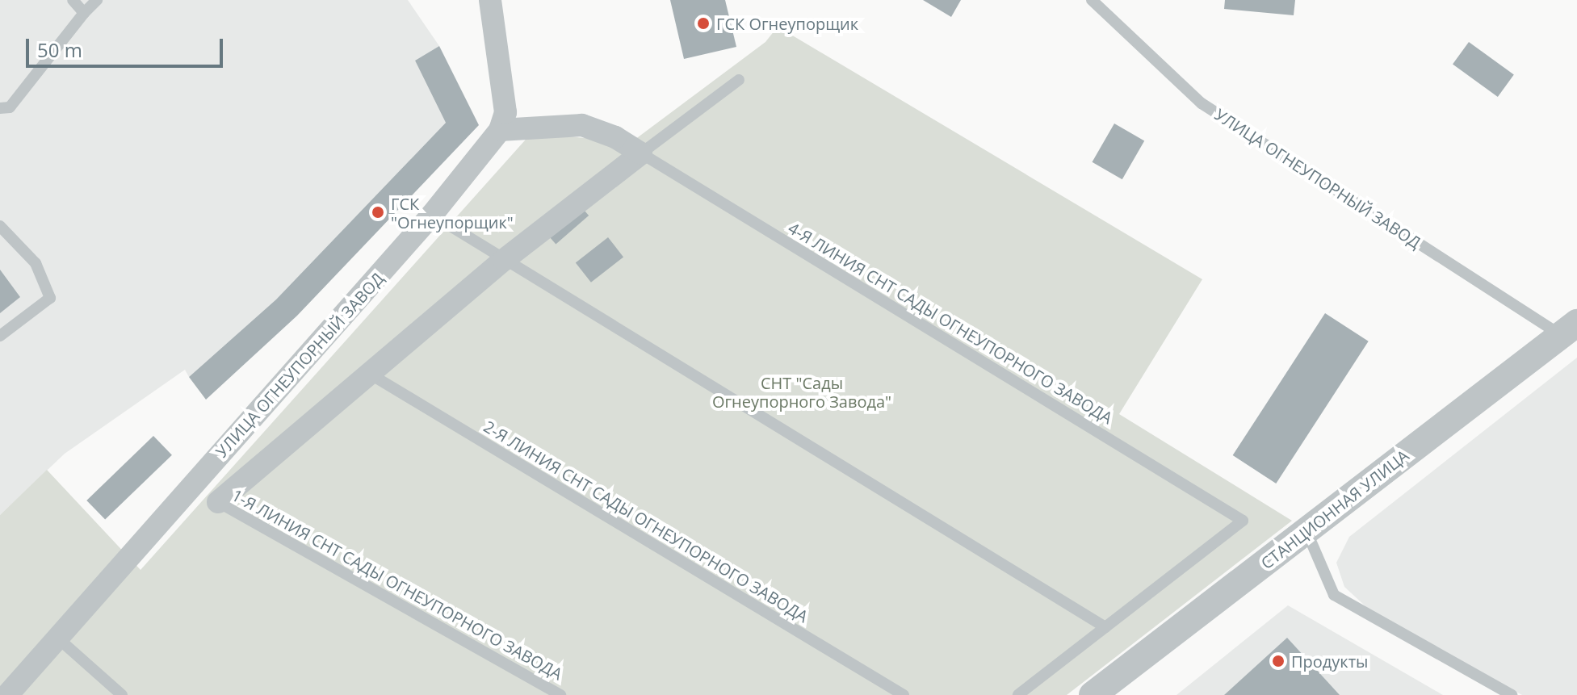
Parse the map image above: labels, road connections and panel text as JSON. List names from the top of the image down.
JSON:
{
  "streets": {
    "street": ["УЛИЦА ОГНЕУПОРНЫЙ ЗАВОД", "СТАНЦИОННАЯ УЛИЦА"],
    "lane": ["4-Я ЛИНИЯ СНТ САДЫ ОГНЕУПОРНОГО ЗАВОДА", "2-Я ЛИНИЯ СНТ САДЫ ОГНЕУПОРНОГО ЗАВОДА", "1-Я ЛИНИЯ СНТ САДЫ ОГНЕУПОРНОГО ЗАВОДА"]
  },
  "crossings": [
    ["УЛИЦА ОГНЕУПОРНЫЙ ЗАВОД", "СТАНЦИОННАЯ УЛИЦА"]
  ],
  "parks": ["СНТ \"Сады Огнеупорного Завода\""],
  "places": ["ГСК Огнеупорщик", "ГСК \"Огнеупорщик\"", "Продукты"],
  "scale_bar": "50 m"
}
